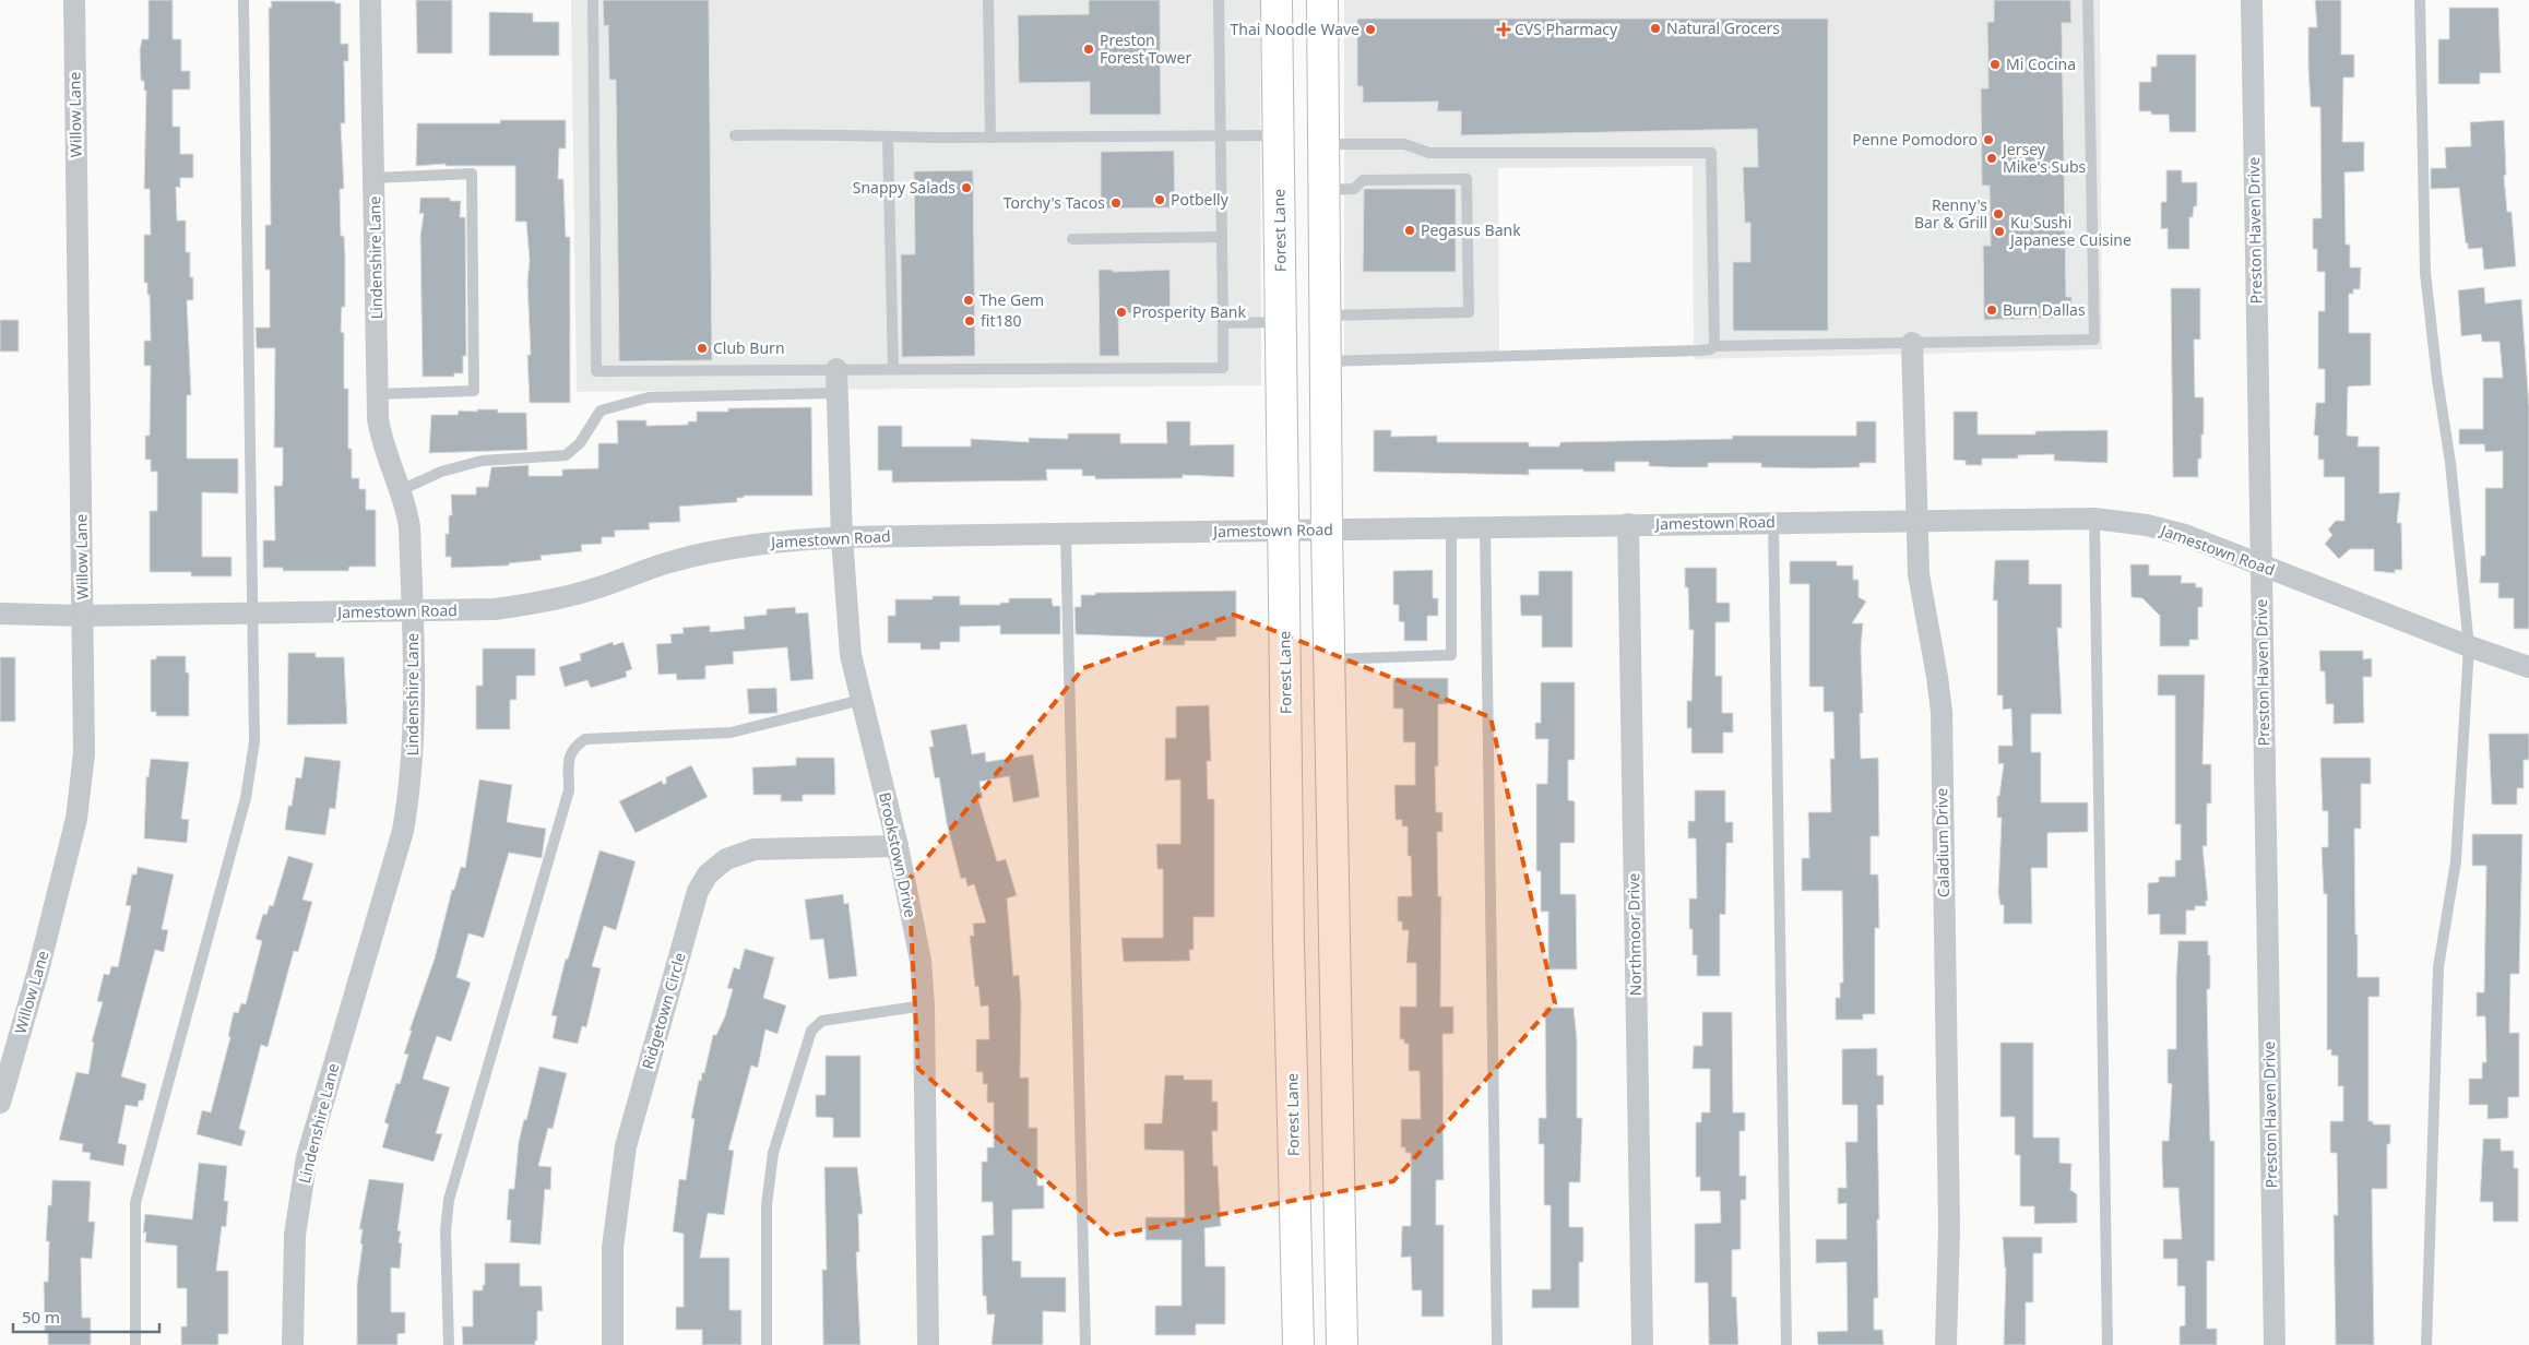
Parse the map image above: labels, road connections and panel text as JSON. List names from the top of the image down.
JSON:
{
  "streets": {
    "main road": ["Forest Lane"],
    "street": [
      "Willow Lane",
      "Preston Haven Drive",
      "Lindenshire Lane",
      "Jamestown Road",
      "Caladium Drive",
      "Brookstown Drive",
      "Northmoor Drive",
      "Ridgetown Circle"
    ]
  },
  "crossings": [
    ["Willow Lane", "Jamestown Road"],
    ["Forest Lane", "Jamestown Road"],
    ["Preston Haven Drive", "Jamestown Road"],
    ["Lindenshire Lane", "Jamestown Road"],
    ["Jamestown Road", "Caladium Drive"],
    ["Jamestown Road", "Brookstown Drive"],
    ["Jamestown Road", "Northmoor Drive"],
    ["Brookstown Drive", "Ridgetown Circle"]
  ],
  "places": {
    "other": [
      "Natural Grocers",
      "Thai Noodle Wave",
      "Preston Forest Tower",
      "Mi Cocina",
      "Penne Pomodoro",
      "Jersey Mike's Subs",
      "Snappy Salads",
      "Potbelly",
      "Torchy's Tacos",
      "Renny's Bar & Grill",
      "Pegasus Bank",
      "Ku Sushi Japanese Cuisine",
      "The Gem",
      "Burn Dallas",
      "Prosperity Bank",
      "fit180",
      "Club Burn"
    ],
    "health": ["CVS Pharmacy"]
  },
  "scale_bar": "50 m"
}
